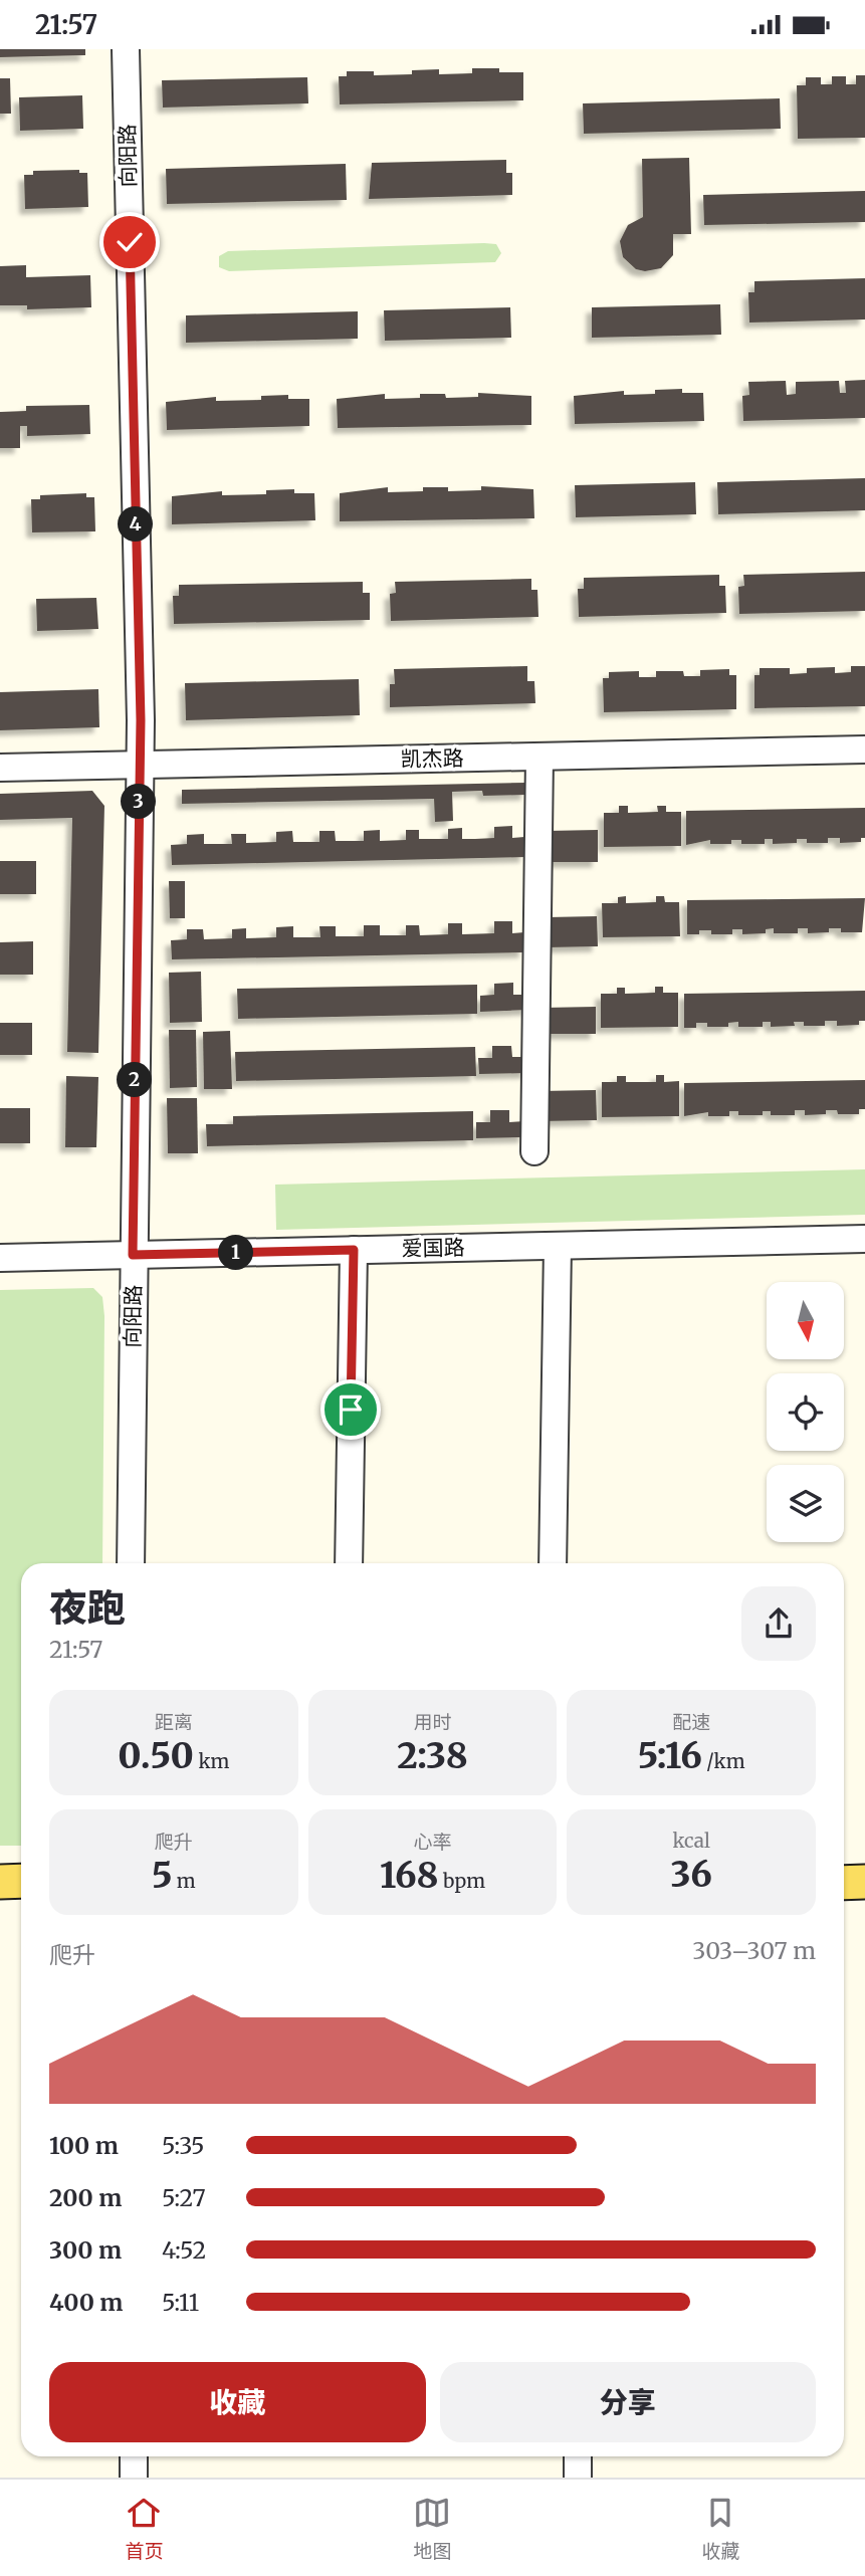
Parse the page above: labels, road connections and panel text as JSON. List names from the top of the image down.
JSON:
{
  "streets": {
    "street": ["向阳路", "凯杰路", "爱国路"]
  },
  "crossings": [
    ["向阳路", "凯杰路"],
    ["向阳路", "爱国路"]
  ],
  "north": "bottom",
  "page": {
    "status": "21:57",
    "pins": [
      "4",
      "3",
      "2",
      "1"
    ],
    "heading": ["夜跑", "21:57"],
    "stats": [
      ["距离", "0.50 km"],
      ["用时", "2:38"],
      ["配速", "5:16 /km"],
      ["爬升", "5 m"],
      ["心率", "168 bpm"],
      ["kcal", "36"]
    ],
    "chart": ["爬升", "303–307 m"],
    "list": [
      {
        "name": "100 m",
        "note": "5:35"
      },
      {
        "name": "200 m",
        "note": "5:27"
      },
      {
        "name": "300 m",
        "note": "4:52"
      },
      {
        "name": "400 m",
        "note": "5:11"
      }
    ],
    "buttons": ["收藏", "分享"],
    "tabs": ["首页", "地图", "收藏"]
  }
}
